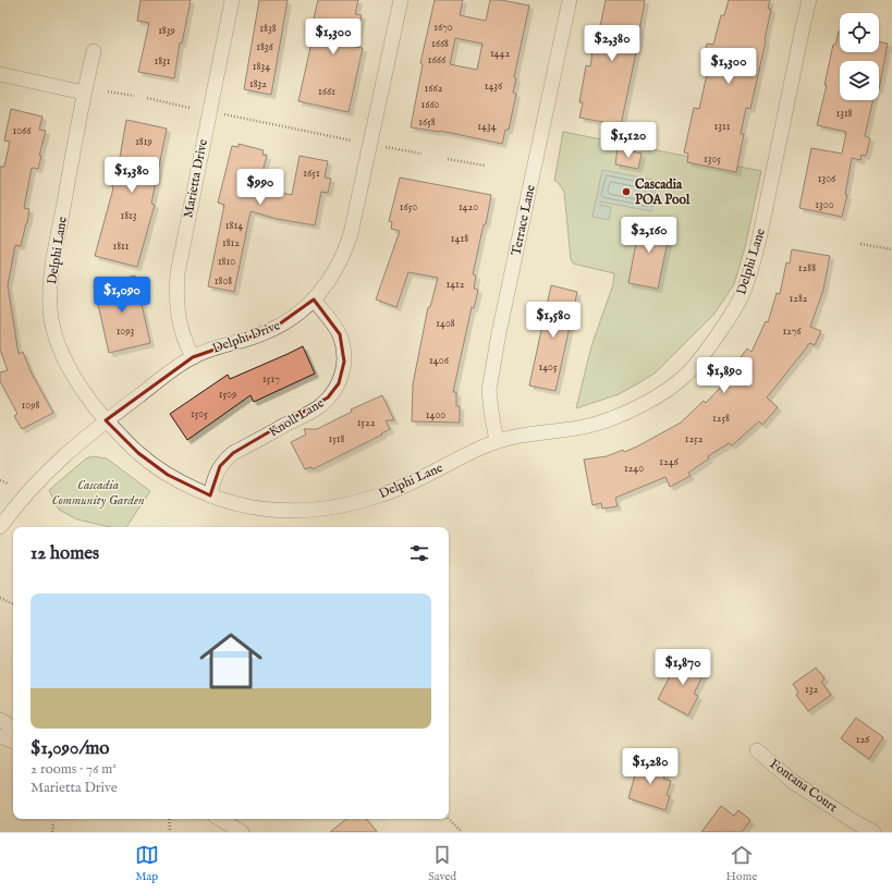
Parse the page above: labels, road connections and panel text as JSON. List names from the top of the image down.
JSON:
{
  "streets": {
    "street": [
      "Marietta Drive",
      "Terrace Lane",
      "Delphi Lane",
      "Delphi Drive",
      "Knoll Lane",
      "Fontana Court"
    ]
  },
  "crossings": [
    ["Marietta Drive", "Delphi Drive"],
    ["Terrace Lane", "Delphi Lane"],
    ["Delphi Lane", "Delphi Drive"],
    ["Delphi Lane", "Knoll Lane"],
    ["Delphi Drive", "Knoll Lane"]
  ],
  "parks": ["Cascadia Community Garden"],
  "places": ["Cascadia POA Pool"],
  "house_numbers": [
    "1670",
    "1838",
    "1839",
    "1668",
    "1836",
    "1442",
    "1666",
    "1831",
    "1834",
    "1832",
    "1436",
    "1662",
    "1661",
    "1660",
    "1318",
    "1658",
    "1434",
    "1311",
    "1066",
    "1819",
    "1305",
    "1651",
    "1306",
    "1300",
    "1650",
    "1420",
    "1813",
    "1814",
    "1418",
    "1812",
    "1811",
    "1810",
    "1288",
    "1808",
    "1412",
    "1282",
    "1408",
    "1093",
    "1276",
    "1406",
    "1405",
    "1517",
    "1509",
    "1098",
    "1505",
    "1400",
    "1258",
    "1522",
    "1518",
    "1252",
    "1246",
    "1240",
    "132",
    "126"
  ],
  "page": {
    "price": [
      "$1,300",
      "$2,380",
      "$1,300",
      "$1,120",
      "$1,380",
      "$990",
      "$2,160",
      "$1,090",
      "$1,580",
      "$1,890",
      "$1,870",
      "$1,280"
    ],
    "heading": "12 homes",
    "list": [
      {
        "name": "$1,090/mo",
        "note": "2 rooms · 76 m² · Marietta Drive"
      }
    ],
    "tabs": ["Map", "Saved", "Home"]
  }
}
